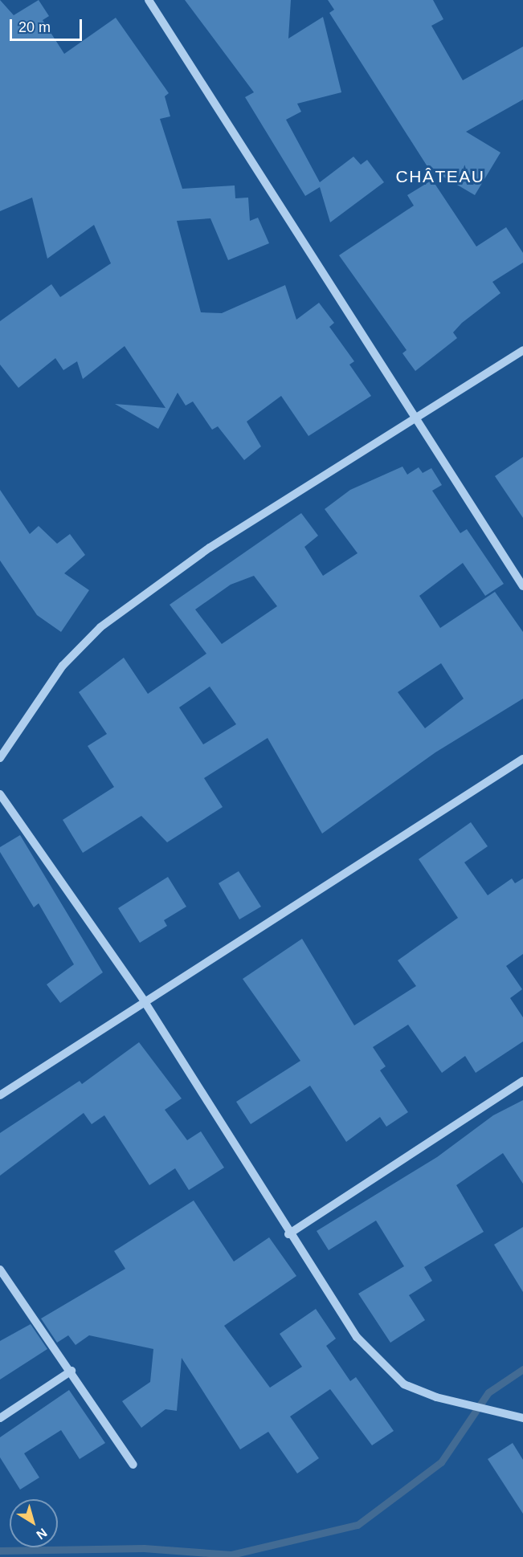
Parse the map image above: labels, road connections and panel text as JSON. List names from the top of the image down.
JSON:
{
  "districts": ["CHÂTEAU"],
  "scale_bar": "20 m",
  "north": "bottom right"
}
